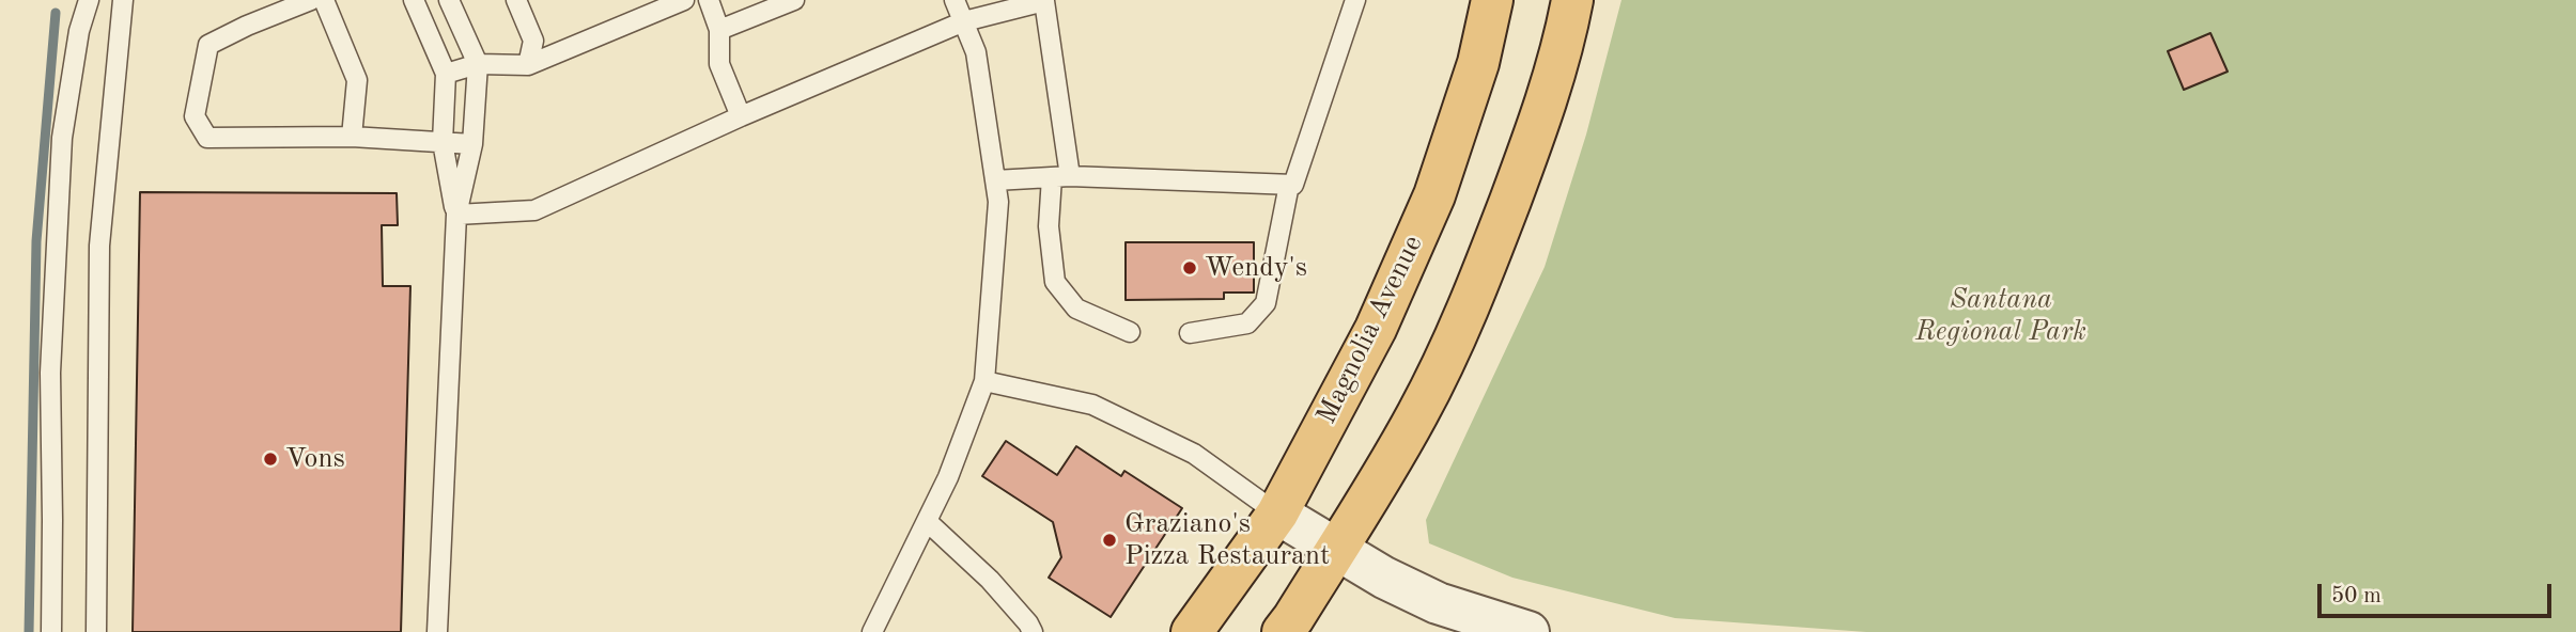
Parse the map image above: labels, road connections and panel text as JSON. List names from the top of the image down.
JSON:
{
  "streets": {
    "main road": ["Magnolia Avenue"]
  },
  "parks": ["Santana Regional Park"],
  "places": ["Wendy's", "Vons", "Graziano's Pizza Restaurant"],
  "scale_bar": "50 m"
}
